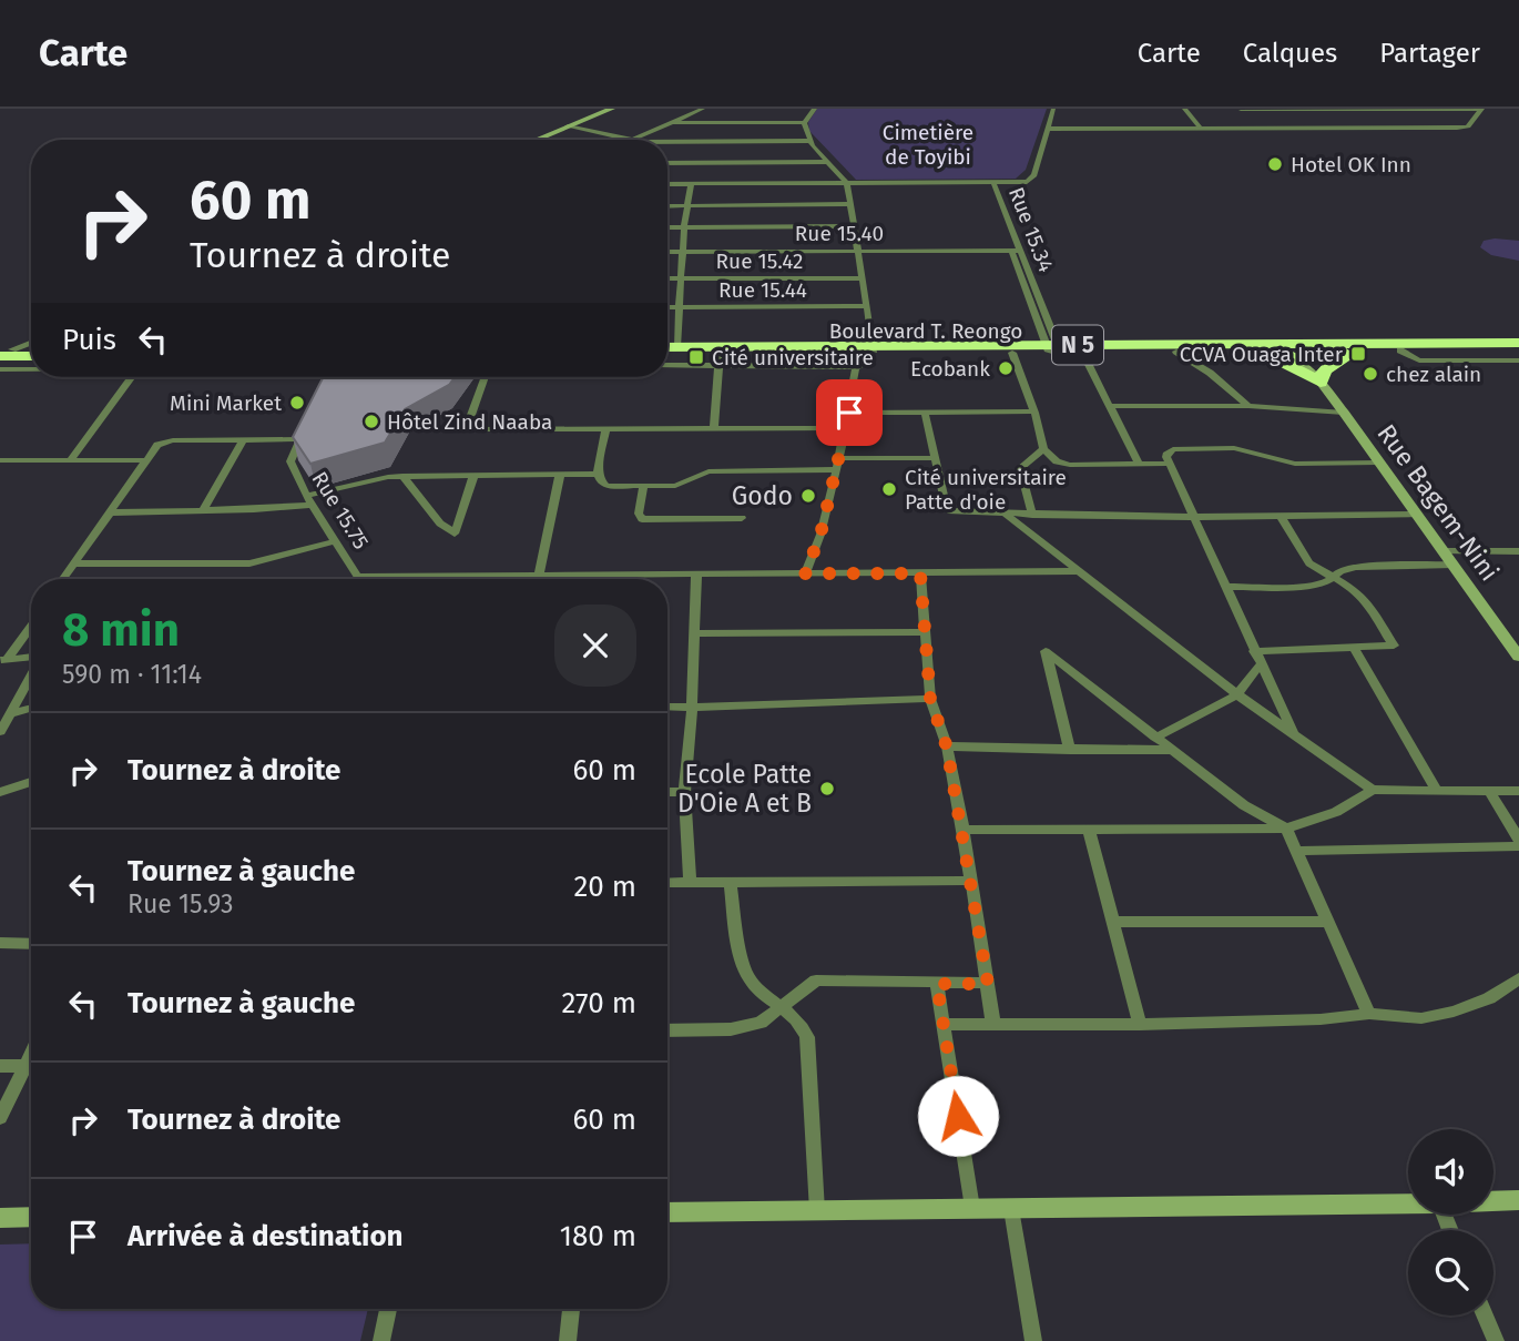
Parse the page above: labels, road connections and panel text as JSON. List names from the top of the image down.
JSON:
{
  "streets": {
    "highway": ["Boulevard T. Reongo", "N 5"],
    "street": [
      "Rue 15.34",
      "Rue 15.40",
      "Rue 15.42",
      "Rue 15.44",
      "Rue Bagem-Nini",
      "Rue 15.75"
    ]
  },
  "crossings": [
    ["Rue 15.34", "Rue 15.40"],
    ["Rue 15.34", "Boulevard T. Reongo"],
    ["Rue 15.34", "N 5"],
    ["Boulevard T. Reongo", "N 5"],
    ["Boulevard T. Reongo", "Rue Bagem-Nini"],
    ["N 5", "Rue Bagem-Nini"]
  ],
  "parks": ["Cimetière de Toyibi"],
  "places": {
    "other": [
      "Hotel OK Inn",
      "Ecobank",
      "chez alain",
      "Mini Market",
      "Hôtel Zind Naaba",
      "Cité universitaire Patte d'oie",
      "Godo",
      "Ecole Patte D'Oie A et B"
    ],
    "transit": ["CCVA Ouaga Inter", "Cité universitaire"]
  },
  "page": {
    "header": "Carte",
    "nav": ["Carte", "Calques", "Partager"],
    "turn": ["60 m", "Tournez à droite"],
    "then": "Puis",
    "heading": ["8 min", "590 m · 11:14"],
    "list": [
      {
        "name": "Tournez à droite",
        "value": "60 m"
      },
      {
        "name": "Tournez à gauche",
        "note": "Rue 15.93",
        "value": "20 m"
      },
      {
        "name": "Tournez à gauche",
        "value": "270 m"
      },
      {
        "name": "Tournez à droite",
        "value": "60 m"
      },
      {
        "name": "Arrivée à destination",
        "value": "180 m"
      }
    ]
  }
}
